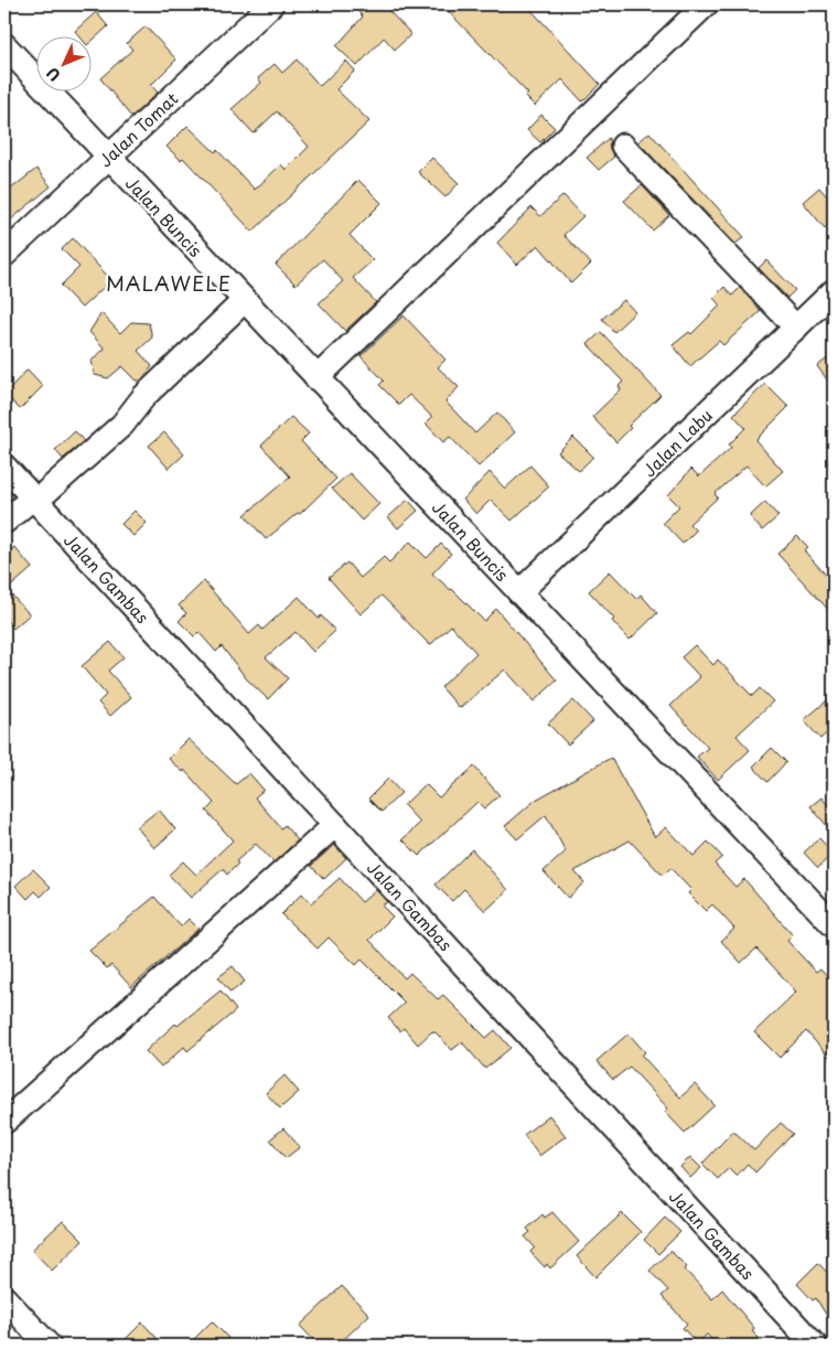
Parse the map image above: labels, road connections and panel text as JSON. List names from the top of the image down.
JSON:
{
  "streets": {
    "street": [
      "Jalan Tomat",
      "Jalan Buncis",
      "Jalan Labu",
      "Jalan Gambas"
    ]
  },
  "crossings": [
    ["Jalan Tomat", "Jalan Buncis"],
    ["Jalan Buncis", "Jalan Labu"]
  ],
  "districts": ["MALAWELE"],
  "north": "bottom left"
}
